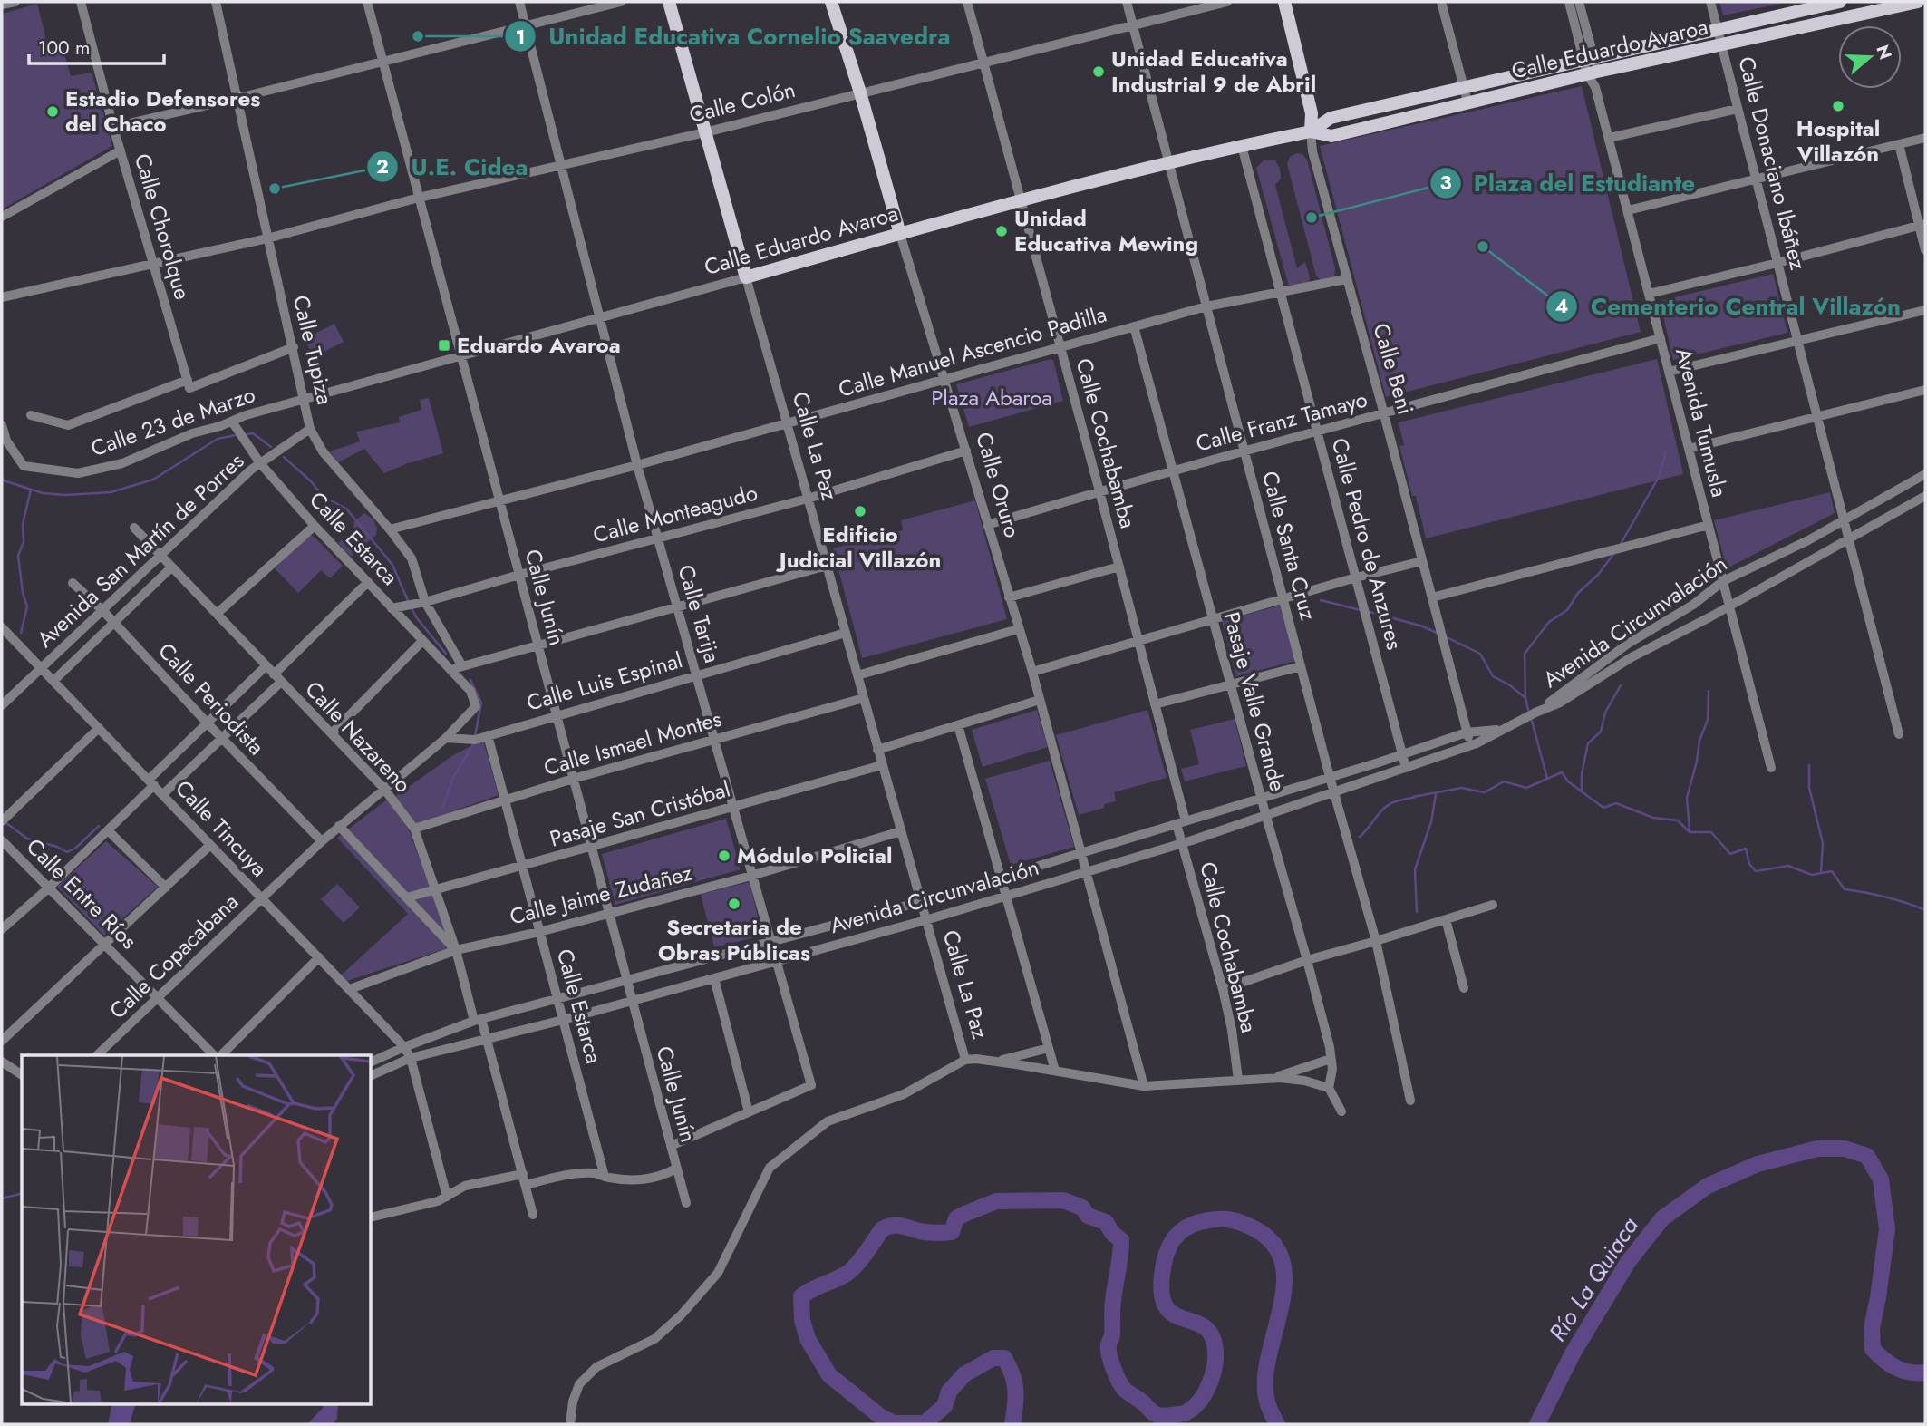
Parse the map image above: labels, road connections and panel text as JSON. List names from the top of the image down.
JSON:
{
  "streets": {
    "main road": [
      "Calle Eduardo Avaroa",
      "Calle Beni",
      "Calle La Paz",
      "Calle Oruro"
    ],
    "street": [
      "Calle Colón",
      "Calle Donaciano Ibáñez",
      "Calle Chorolque",
      "Calle Tupiza",
      "Calle Manuel Ascencio Padilla",
      "Calle 23 de Marzo",
      "Calle Franz Tamayo",
      "Avenida Tumusla",
      "Calle Cochabamba",
      "Calle Monteagudo",
      "Calle Estarca",
      "Calle Pedro de Anzures",
      "Calle Santa Cruz",
      "Avenida San Martín de Porres",
      "Calle Junín",
      "Calle Tarija",
      "Avenida Circunvalación",
      "Calle Luis Espinal",
      "Calle Periodista",
      "Pasaje Valle Grande",
      "Calle Nazareno",
      "Calle Ismael Montes",
      "Pasaje San Cristóbal",
      "Calle Tincuya",
      "Calle Entre Ríos",
      "Calle Jaime Zudañez",
      "Calle Copacabana"
    ]
  },
  "crossings": [
    ["Calle Eduardo Avaroa", "Calle Donaciano Ibáñez"],
    ["Calle Eduardo Avaroa", "Calle Tupiza"],
    ["Calle Eduardo Avaroa", "Calle Beni"],
    ["Calle Eduardo Avaroa", "Calle 23 de Marzo"],
    ["Calle Eduardo Avaroa", "Avenida Tumusla"],
    ["Calle Eduardo Avaroa", "Calle Cochabamba"],
    ["Calle Eduardo Avaroa", "Calle La Paz"],
    ["Calle Eduardo Avaroa", "Calle Oruro"],
    ["Calle Eduardo Avaroa", "Calle Pedro de Anzures"],
    ["Calle Eduardo Avaroa", "Calle Santa Cruz"],
    ["Calle Eduardo Avaroa", "Calle Junín"],
    ["Calle Eduardo Avaroa", "Calle Tarija"],
    ["Calle Colón", "Calle Chorolque"],
    ["Calle Colón", "Calle Tupiza"],
    ["Calle Colón", "Calle Cochabamba"],
    ["Calle Colón", "Calle La Paz"],
    ["Calle Colón", "Calle Oruro"],
    ["Calle Colón", "Calle Santa Cruz"],
    ["Calle Colón", "Calle Junín"],
    ["Calle Colón", "Calle Tarija"],
    ["Calle Donaciano Ibáñez", "Avenida Circunvalación"],
    ["Calle Tupiza", "Calle Manuel Ascencio Padilla"],
    ["Calle Tupiza", "Calle 23 de Marzo"],
    ["Calle Tupiza", "Calle Monteagudo"],
    ["Calle Tupiza", "Avenida San Martín de Porres"],
    ["Calle Manuel Ascencio Padilla", "Calle Beni"],
    ["Calle Manuel Ascencio Padilla", "Calle Cochabamba"],
    ["Calle Manuel Ascencio Padilla", "Calle La Paz"],
    ["Calle Manuel Ascencio Padilla", "Calle Oruro"],
    ["Calle Manuel Ascencio Padilla", "Calle Pedro de Anzures"],
    ["Calle Manuel Ascencio Padilla", "Calle Santa Cruz"],
    ["Calle Manuel Ascencio Padilla", "Calle Junín"],
    ["Calle Manuel Ascencio Padilla", "Calle Tarija"],
    ["Calle Manuel Ascencio Padilla", "Pasaje Valle Grande"],
    ["Calle Beni", "Calle Franz Tamayo"],
    ["Calle Beni", "Avenida Circunvalación"],
    ["Calle 23 de Marzo", "Calle Estarca"],
    ["Calle Franz Tamayo", "Avenida Tumusla"],
    ["Calle Franz Tamayo", "Calle Cochabamba"],
    ["Calle Franz Tamayo", "Calle Oruro"],
    ["Calle Franz Tamayo", "Calle Pedro de Anzures"],
    ["Calle Franz Tamayo", "Calle Santa Cruz"],
    ["Calle Franz Tamayo", "Pasaje Valle Grande"],
    ["Avenida Tumusla", "Avenida Circunvalación"],
    ["Calle Cochabamba", "Avenida Circunvalación"],
    ["Calle La Paz", "Calle Monteagudo"],
    ["Calle La Paz", "Avenida Circunvalación"],
    ["Calle La Paz", "Calle Luis Espinal"],
    ["Calle La Paz", "Calle Ismael Montes"],
    ["Calle La Paz", "Pasaje San Cristóbal"],
    ["Calle La Paz", "Calle Jaime Zudañez"],
    ["Calle Oruro", "Calle Monteagudo"],
    ["Calle Oruro", "Avenida Circunvalación"],
    ["Calle Monteagudo", "Calle Estarca"],
    ["Calle Monteagudo", "Calle Junín"],
    ["Calle Monteagudo", "Calle Tarija"],
    ["Calle Estarca", "Avenida San Martín de Porres"],
    ["Calle Estarca", "Avenida Circunvalación"],
    ["Calle Estarca", "Calle Luis Espinal"],
    ["Calle Estarca", "Calle Ismael Montes"],
    ["Calle Estarca", "Pasaje San Cristóbal"],
    ["Calle Estarca", "Calle Jaime Zudañez"],
    ["Calle Estarca", "Calle Copacabana"],
    ["Calle Pedro de Anzures", "Avenida Circunvalación"],
    ["Calle Santa Cruz", "Avenida Circunvalación"],
    ["Avenida San Martín de Porres", "Calle Periodista"],
    ["Avenida San Martín de Porres", "Calle Nazareno"],
    ["Avenida San Martín de Porres", "Calle Tincuya"],
    ["Calle Junín", "Calle Tarija"],
    ["Calle Junín", "Avenida Circunvalación"],
    ["Calle Junín", "Calle Luis Espinal"],
    ["Calle Junín", "Calle Ismael Montes"],
    ["Calle Junín", "Pasaje San Cristóbal"],
    ["Calle Junín", "Calle Jaime Zudañez"],
    ["Calle Tarija", "Avenida Circunvalación"],
    ["Calle Tarija", "Calle Luis Espinal"],
    ["Calle Tarija", "Calle Ismael Montes"],
    ["Calle Tarija", "Pasaje San Cristóbal"],
    ["Calle Tarija", "Calle Jaime Zudañez"],
    ["Avenida Circunvalación", "Pasaje Valle Grande"],
    ["Avenida Circunvalación", "Calle Nazareno"],
    ["Avenida Circunvalación", "Calle Tincuya"],
    ["Calle Luis Espinal", "Calle Copacabana"],
    ["Calle Periodista", "Calle Copacabana"],
    ["Calle Nazareno", "Calle Ismael Montes"],
    ["Calle Nazareno", "Pasaje San Cristóbal"],
    ["Calle Nazareno", "Calle Jaime Zudañez"],
    ["Calle Nazareno", "Calle Copacabana"],
    ["Calle Tincuya", "Calle Jaime Zudañez"],
    ["Calle Tincuya", "Calle Copacabana"],
    ["Calle Entre Ríos", "Calle Copacabana"]
  ],
  "water": ["Río La Quiaca"],
  "parks": ["Plaza Abaroa"],
  "places": {
    "other": [
      "Unidad Educativa Cornelio Saavedra",
      "Unidad Educativa Industrial 9 de Abril",
      "Hospital Villazón",
      "Estadio Defensores del Chaco",
      "U.E. Cidea",
      "Plaza del Estudiante",
      "Unidad Educativa Mewing",
      "Cementerio Central Villazón",
      "Edificio Judicial Villazón",
      "Módulo Policial",
      "Secretaria de Obras Públicas"
    ],
    "transit": ["Eduardo Avaroa"]
  },
  "scale_bar": "100 m",
  "north": "right"
}
